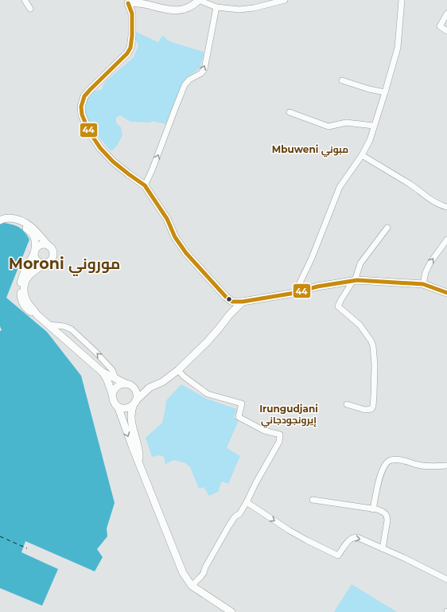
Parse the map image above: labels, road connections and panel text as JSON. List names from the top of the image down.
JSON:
{
  "districts": ["Mbuweni مبوني", "Moroni موروني", "Irungudjani إيرونجودجاني"],
  "lines": ["transit line 44"]
}
